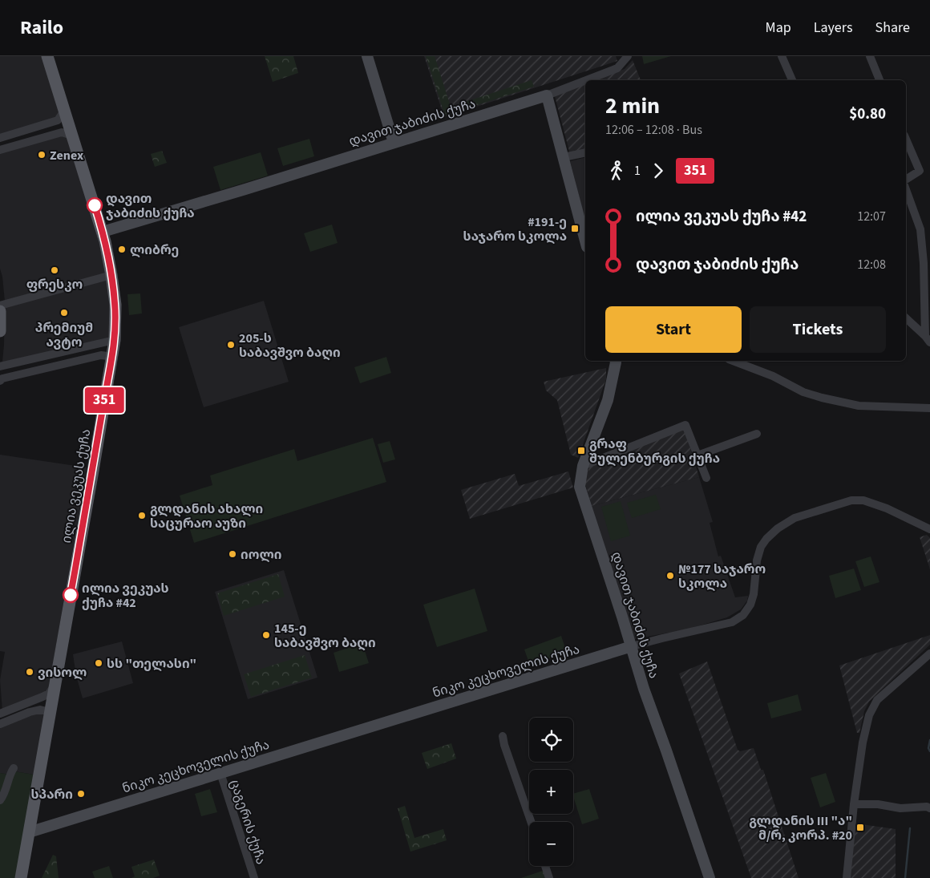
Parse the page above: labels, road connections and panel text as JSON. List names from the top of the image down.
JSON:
{
  "streets": {
    "main road": ["ილია ვეკუას ქუჩა"],
    "street": ["დავით ჯაბიძის ქუჩა", "ნიკო კეცხოველის ქუჩა", "ცაგერის ქუჩა"]
  },
  "crossings": [
    ["დავით ჯაბიძის ქუჩა", "ილია ვეკუას ქუჩა"],
    ["დავით ჯაბიძის ქუჩა", "ნიკო კეცხოველის ქუჩა"],
    ["ილია ვეკუას ქუჩა", "ნიკო კეცხოველის ქუჩა"],
    ["ნიკო კეცხოველის ქუჩა", "ცაგერის ქუჩა"]
  ],
  "places": {
    "other": [
      "Zenex",
      "დავით ჯაბიძის ქუჩა",
      "ლიბრე",
      "ფრესკო",
      "პრემიუმ ავტო",
      "205-ს საბავშვო ბაღი",
      "გლდანის ახალი საცურაო აუზი",
      "იოლი",
      "№177 საჯარო სკოლა",
      "ილია ვეკუას ქუჩა #42",
      "145-ე საბავშვო ბაღი",
      "სს \"თელასი\"",
      "ვისოლ",
      "სპარი"
    ],
    "transit": ["#191-ე საჯარო სკოლა", "გრაფ შულენბურგის ქუჩა", "გლდანის III \"ა\" მ/რ, კორპ. #20"]
  },
  "lines": ["bus line 351"],
  "page": {
    "header": "Railo",
    "nav": ["Map", "Layers", "Share"],
    "on_map": "351",
    "heading": ["2 min", "12:06 – 12:08 · Bus", "$0.80"],
    "legs": ["1", "351"],
    "list": [
      {
        "name": "ილია ვეკუას ქუჩა #42",
        "value": "12:07"
      },
      {
        "name": "დავით ჯაბიძის ქუჩა",
        "value": "12:08"
      }
    ],
    "buttons": ["Start", "Tickets"],
    "map_buttons": ["+", "−"]
  }
}
